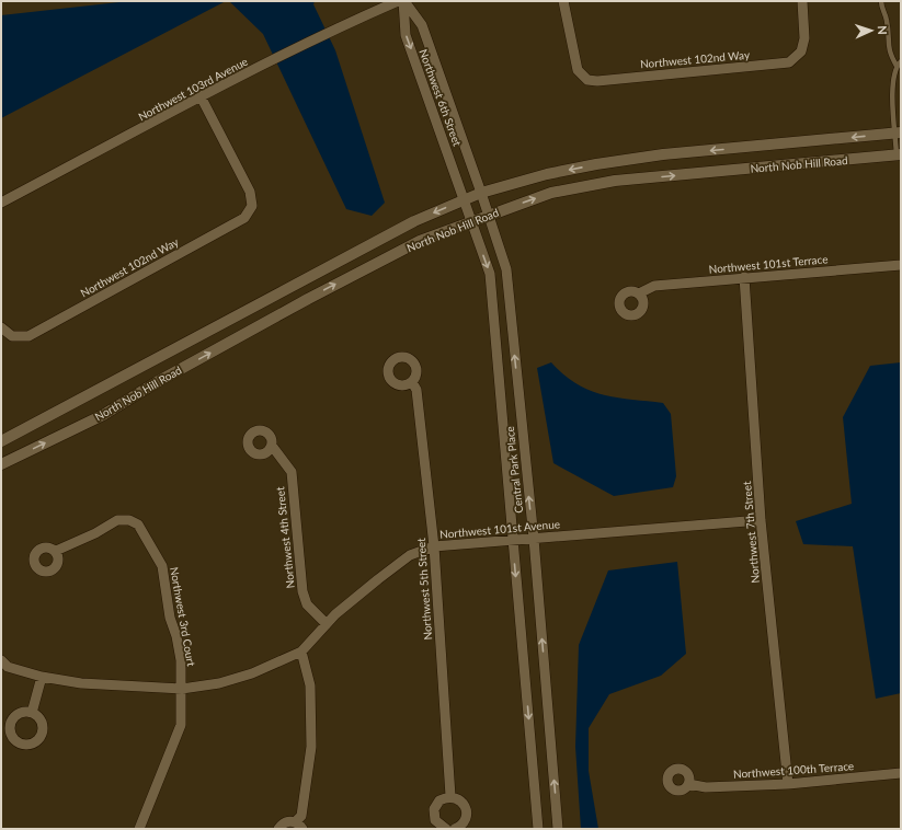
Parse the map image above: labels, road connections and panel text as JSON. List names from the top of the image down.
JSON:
{
  "streets": {
    "main road": ["North Nob Hill Road"],
    "street": [
      "Northwest 102nd Way",
      "Northwest 103rd Avenue",
      "Northwest 6th Street",
      "Northwest 101st Terrace",
      "Central Park Place",
      "Northwest 101st Avenue",
      "Northwest 7th Street",
      "Northwest 4th Street",
      "Northwest 5th Street",
      "Northwest 3rd Court",
      "Northwest 100th Terrace"
    ]
  },
  "crossings": [
    ["Northwest 102nd Way", "Northwest 103rd Avenue"],
    ["Northwest 6th Street", "North Nob Hill Road"],
    ["Northwest 6th Street", "Central Park Place"],
    ["North Nob Hill Road", "Central Park Place"],
    ["Northwest 101st Terrace", "Northwest 7th Street"],
    ["Central Park Place", "Northwest 101st Avenue"],
    ["Northwest 101st Avenue", "Northwest 7th Street"],
    ["Northwest 101st Avenue", "Northwest 4th Street"],
    ["Northwest 101st Avenue", "Northwest 5th Street"],
    ["Northwest 101st Avenue", "Northwest 3rd Court"],
    ["Northwest 7th Street", "Northwest 100th Terrace"]
  ],
  "north": "right"
}
